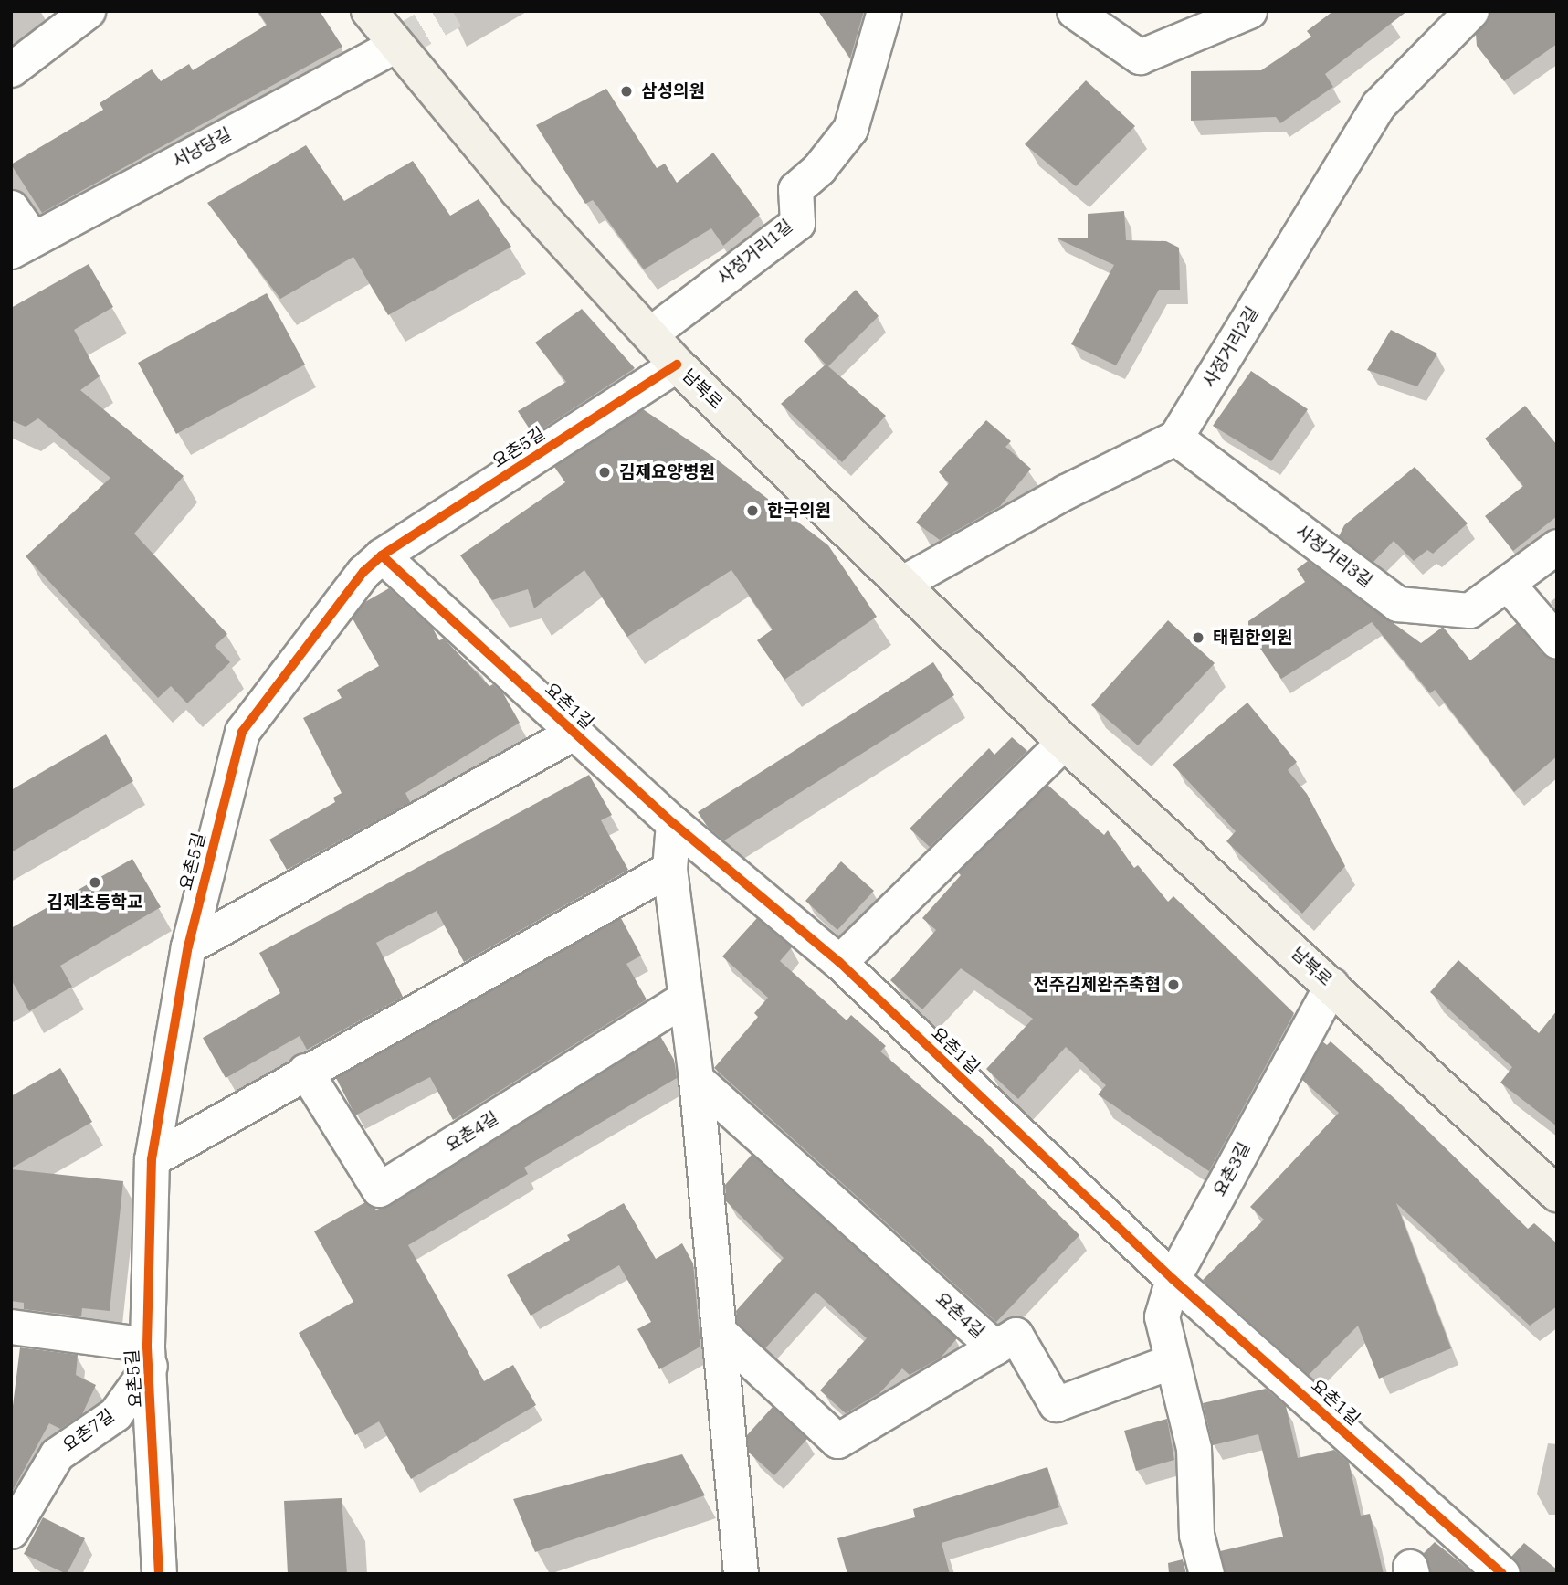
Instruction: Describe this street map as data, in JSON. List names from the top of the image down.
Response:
{
  "streets": {
    "main road": ["남북로"],
    "street": [
      "서낭당길",
      "사정거리1길",
      "사정거리2길",
      "요촌5길",
      "사정거리3길",
      "요촌1길",
      "요촌4길",
      "요촌3길",
      "요촌7길"
    ]
  },
  "crossings": [
    ["서낭당길", "남북로"],
    ["사정거리1길", "남북로"],
    ["사정거리2길", "사정거리3길"],
    ["남북로", "요촌5길"],
    ["남북로", "요촌3길"],
    ["요촌5길", "요촌1길"],
    ["요촌5길", "요촌7길"],
    ["요촌1길", "요촌3길"]
  ],
  "places": [
    "삼성의원",
    "김제요양병원",
    "한국의원",
    "태림한의원",
    "김제초등학교",
    "전주김제완주축협"
  ]
}
